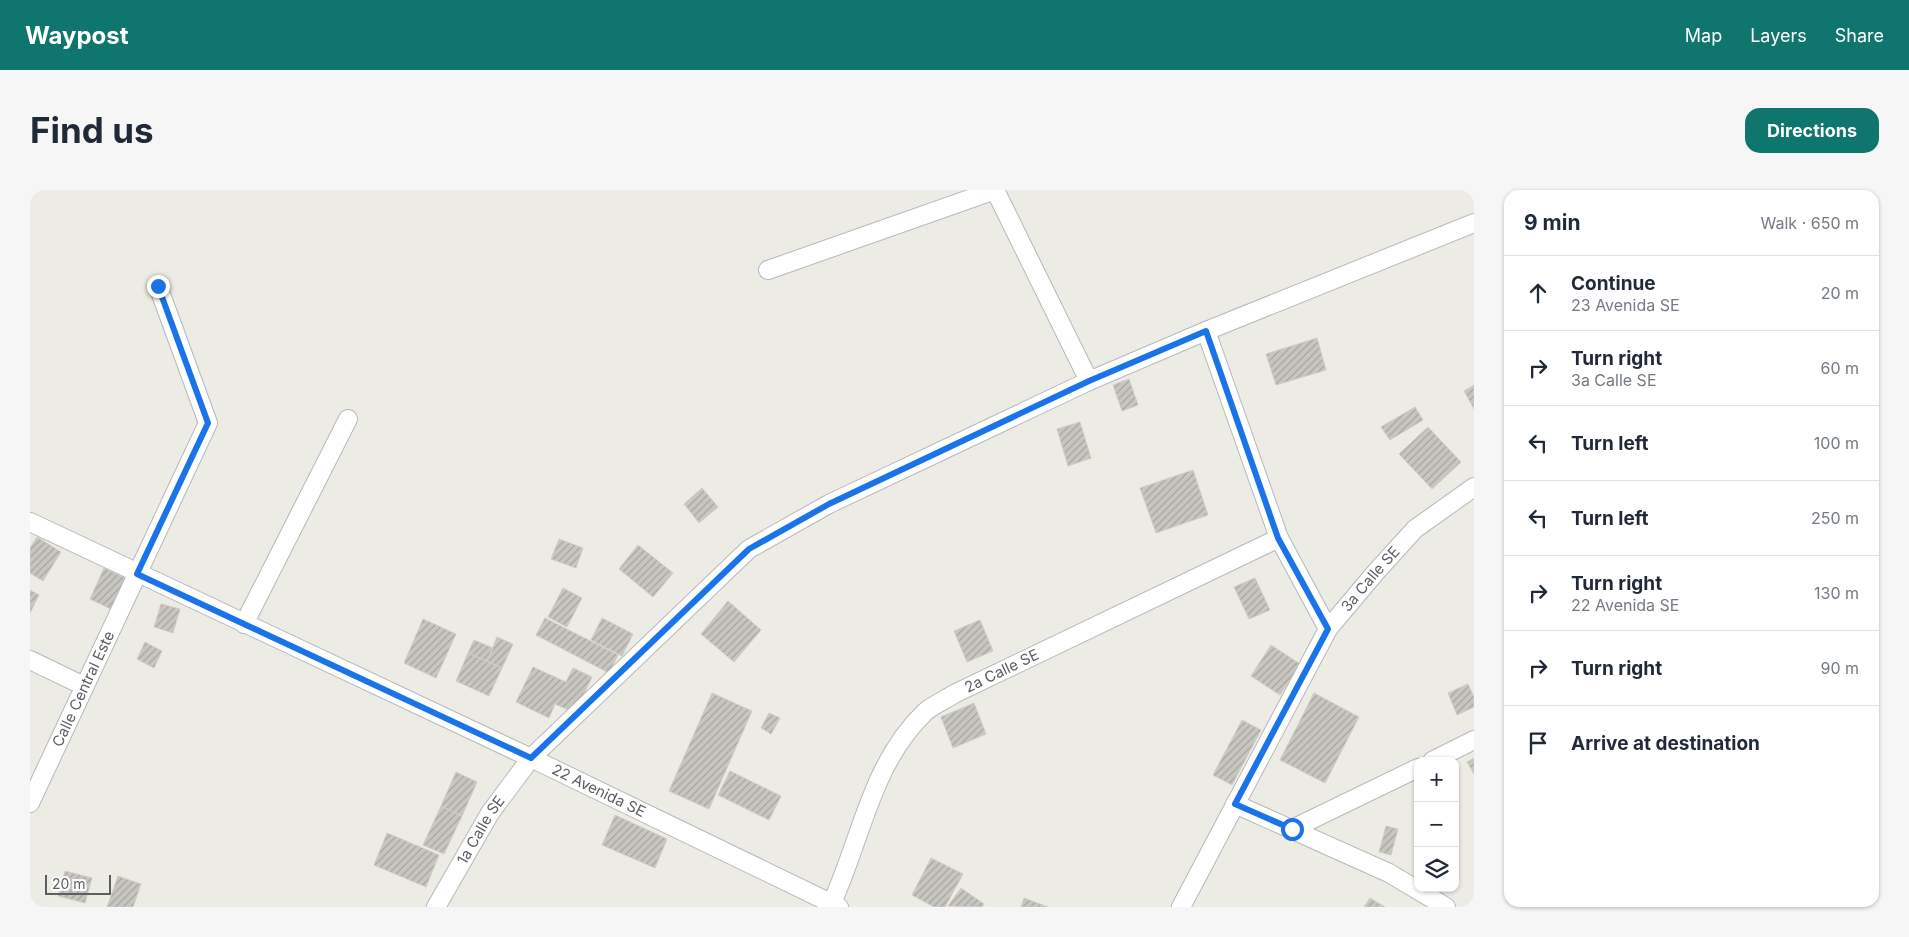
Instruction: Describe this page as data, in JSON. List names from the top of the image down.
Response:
{
  "streets": {
    "street": [
      "3a Calle SE",
      "2a Calle SE",
      "Calle Central Este",
      "22 Avenida SE",
      "1a Calle SE"
    ]
  },
  "crossings": [
    ["2a Calle SE", "22 Avenida SE"],
    ["Calle Central Este", "22 Avenida SE"],
    ["22 Avenida SE", "1a Calle SE"]
  ],
  "scale_bar": "20 m",
  "page": {
    "header": "Waypost",
    "nav": ["Map", "Layers", "Share"],
    "buttons": "Directions",
    "title": "Find us",
    "heading": ["9 min", "Walk · 650 m"],
    "list": [
      ["Continue", "23 Avenida SE", "20 m"],
      ["Turn right", "3a Calle SE", "60 m"],
      ["Turn left", "100 m"],
      ["Turn left", "250 m"],
      ["Turn right", "22 Avenida SE", "130 m"],
      ["Turn right", "90 m"],
      "Arrive at destination"
    ],
    "map_buttons": ["+", "−"],
    "scale": "20 m"
  }
}
